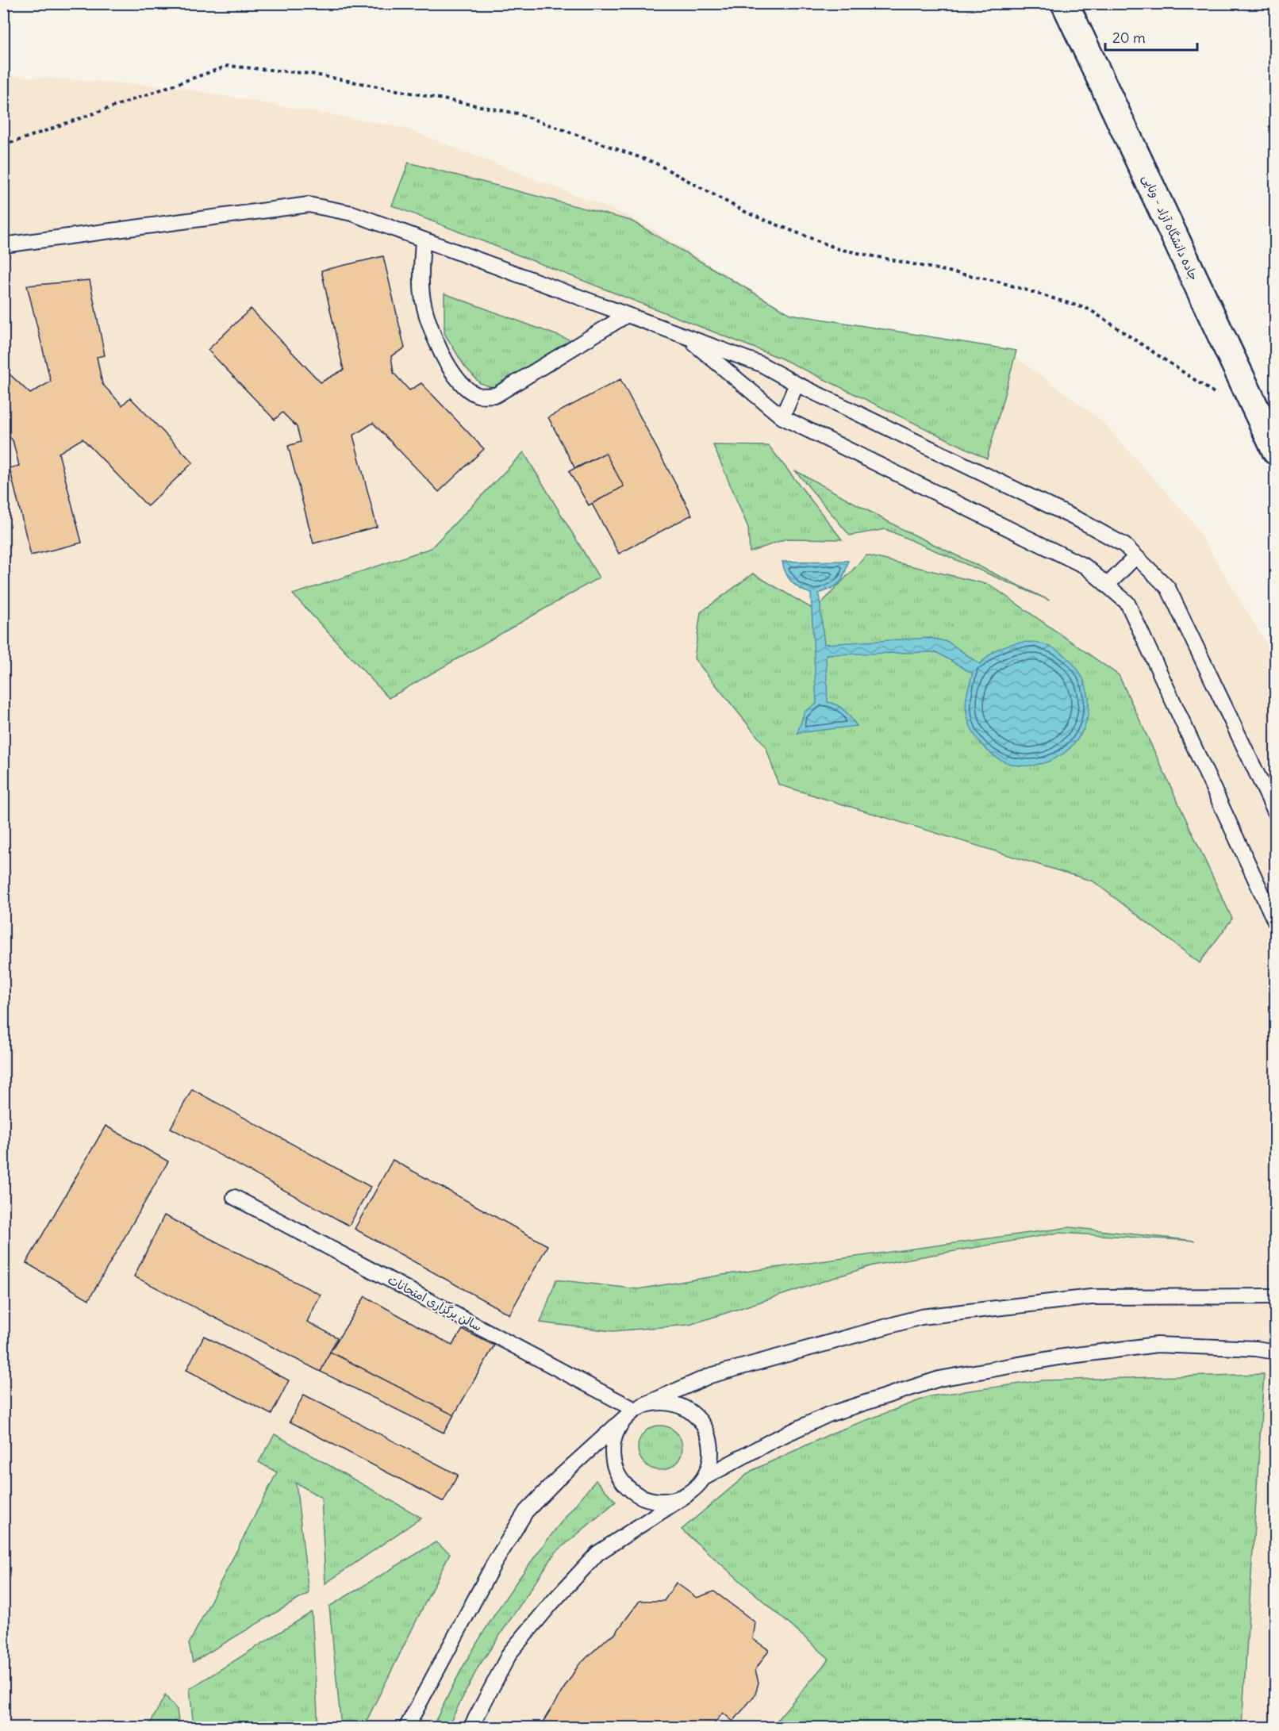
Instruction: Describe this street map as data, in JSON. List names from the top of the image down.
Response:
{
  "streets": {
    "main road": ["جاده دانشگاه آزاد - ونایی"],
    "lane": ["سالن برگزاری امتحانات"]
  },
  "scale_bar": "20 m"
}
